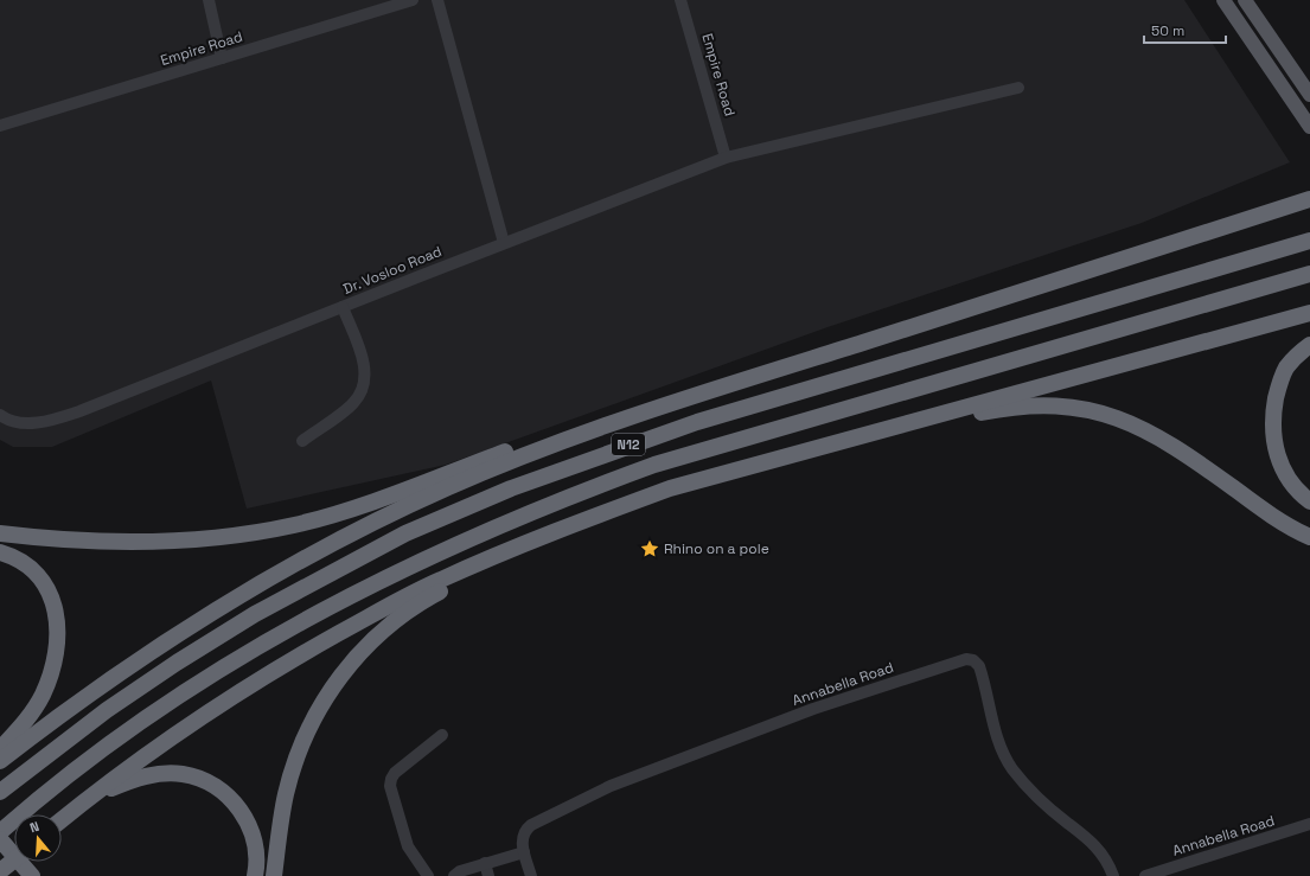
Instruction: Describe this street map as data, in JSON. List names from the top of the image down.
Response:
{
  "streets": {
    "highway": ["N12"],
    "street": ["Empire Road", "Dr. Vosloo Road", "Annabella Road"]
  },
  "crossings": [
    ["Empire Road", "Dr. Vosloo Road"]
  ],
  "places": {
    "place": ["Rhino on a pole"]
  },
  "scale_bar": "50 m",
  "north": "top"
}
